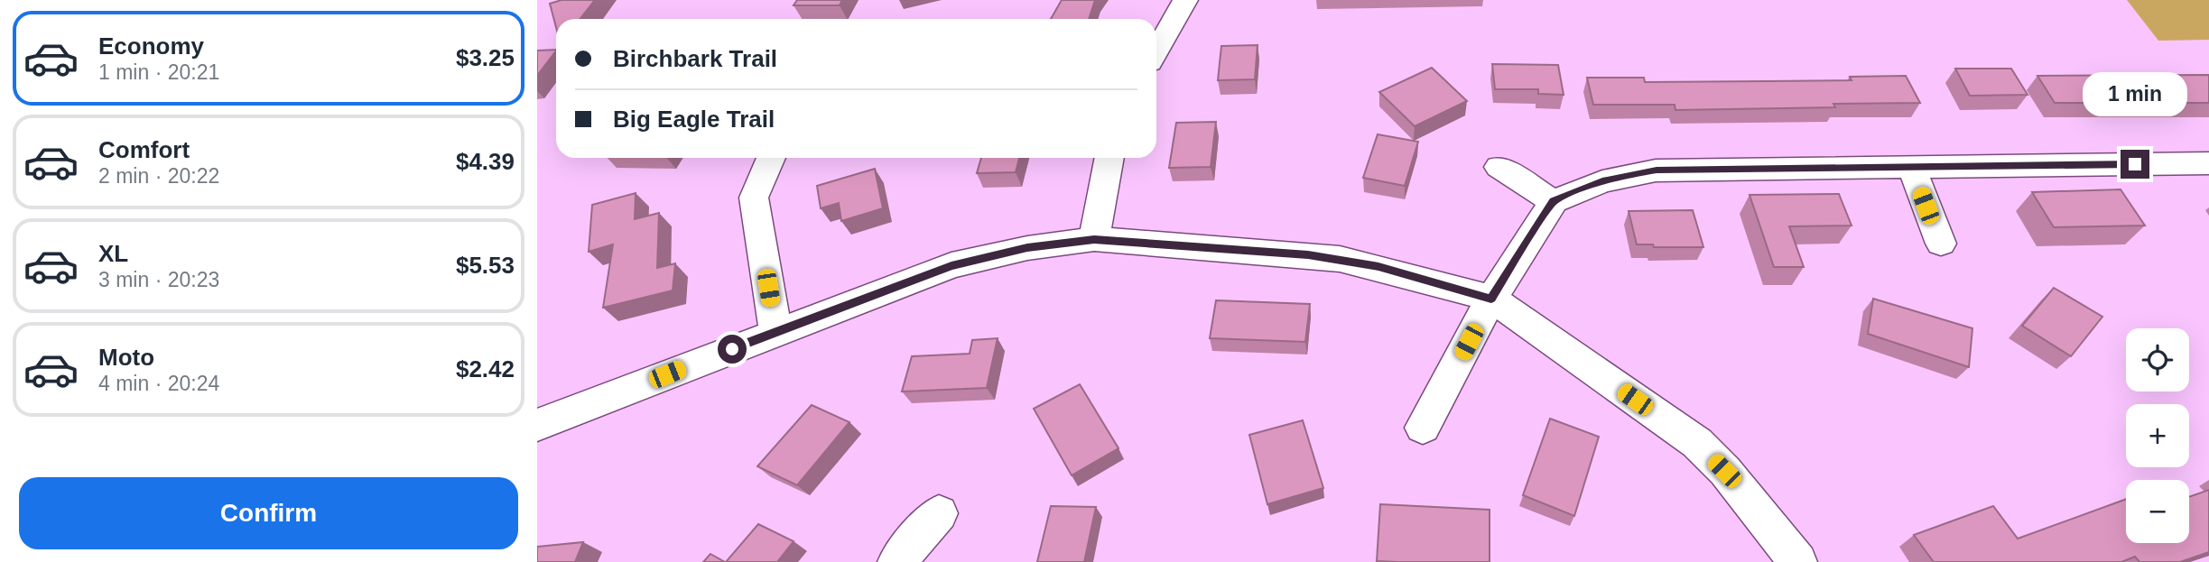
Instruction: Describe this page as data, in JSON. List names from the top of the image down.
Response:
{
  "page": {
    "list": [
      {
        "name": "Economy",
        "note": "1 min · 20:21",
        "value": "$3.25"
      },
      {
        "name": "Comfort",
        "note": "2 min · 20:22",
        "value": "$4.39"
      },
      {
        "name": "XL",
        "note": "3 min · 20:23",
        "value": "$5.53"
      },
      {
        "name": "Moto",
        "note": "4 min · 20:24",
        "value": "$2.42"
      }
    ],
    "banner": ["Birchbark Trail", "Big Eagle Trail"],
    "bubble": "1 min",
    "map_buttons": ["+", "−"],
    "buttons": "Confirm"
  }
}
